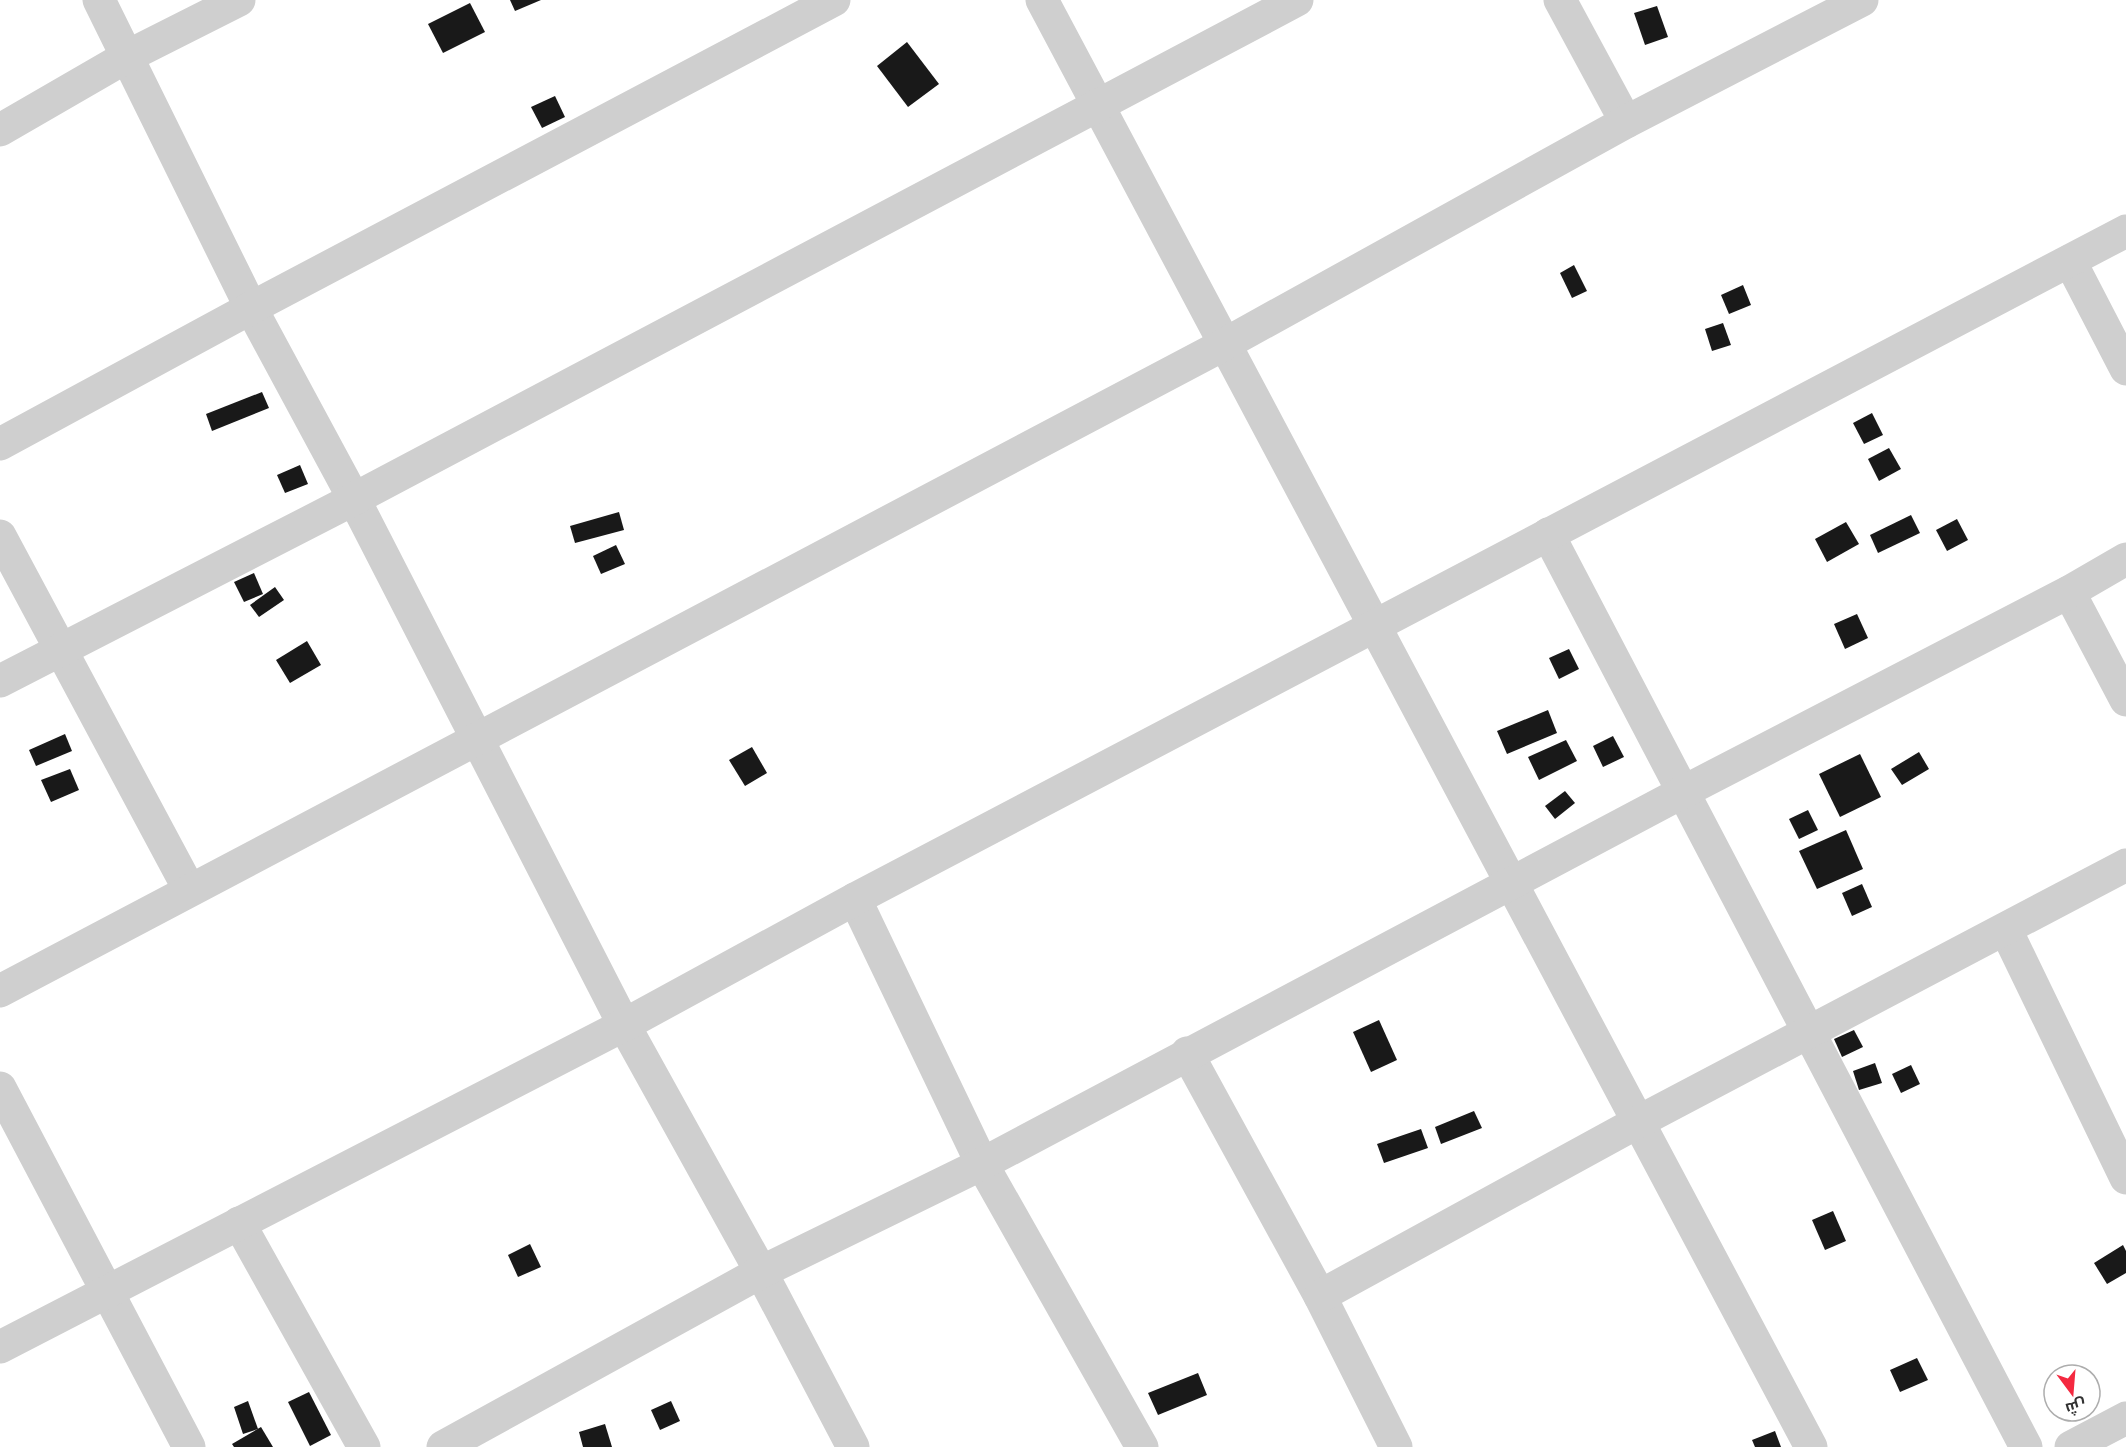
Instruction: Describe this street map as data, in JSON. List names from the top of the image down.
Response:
{
  "north": "bottom"
}
